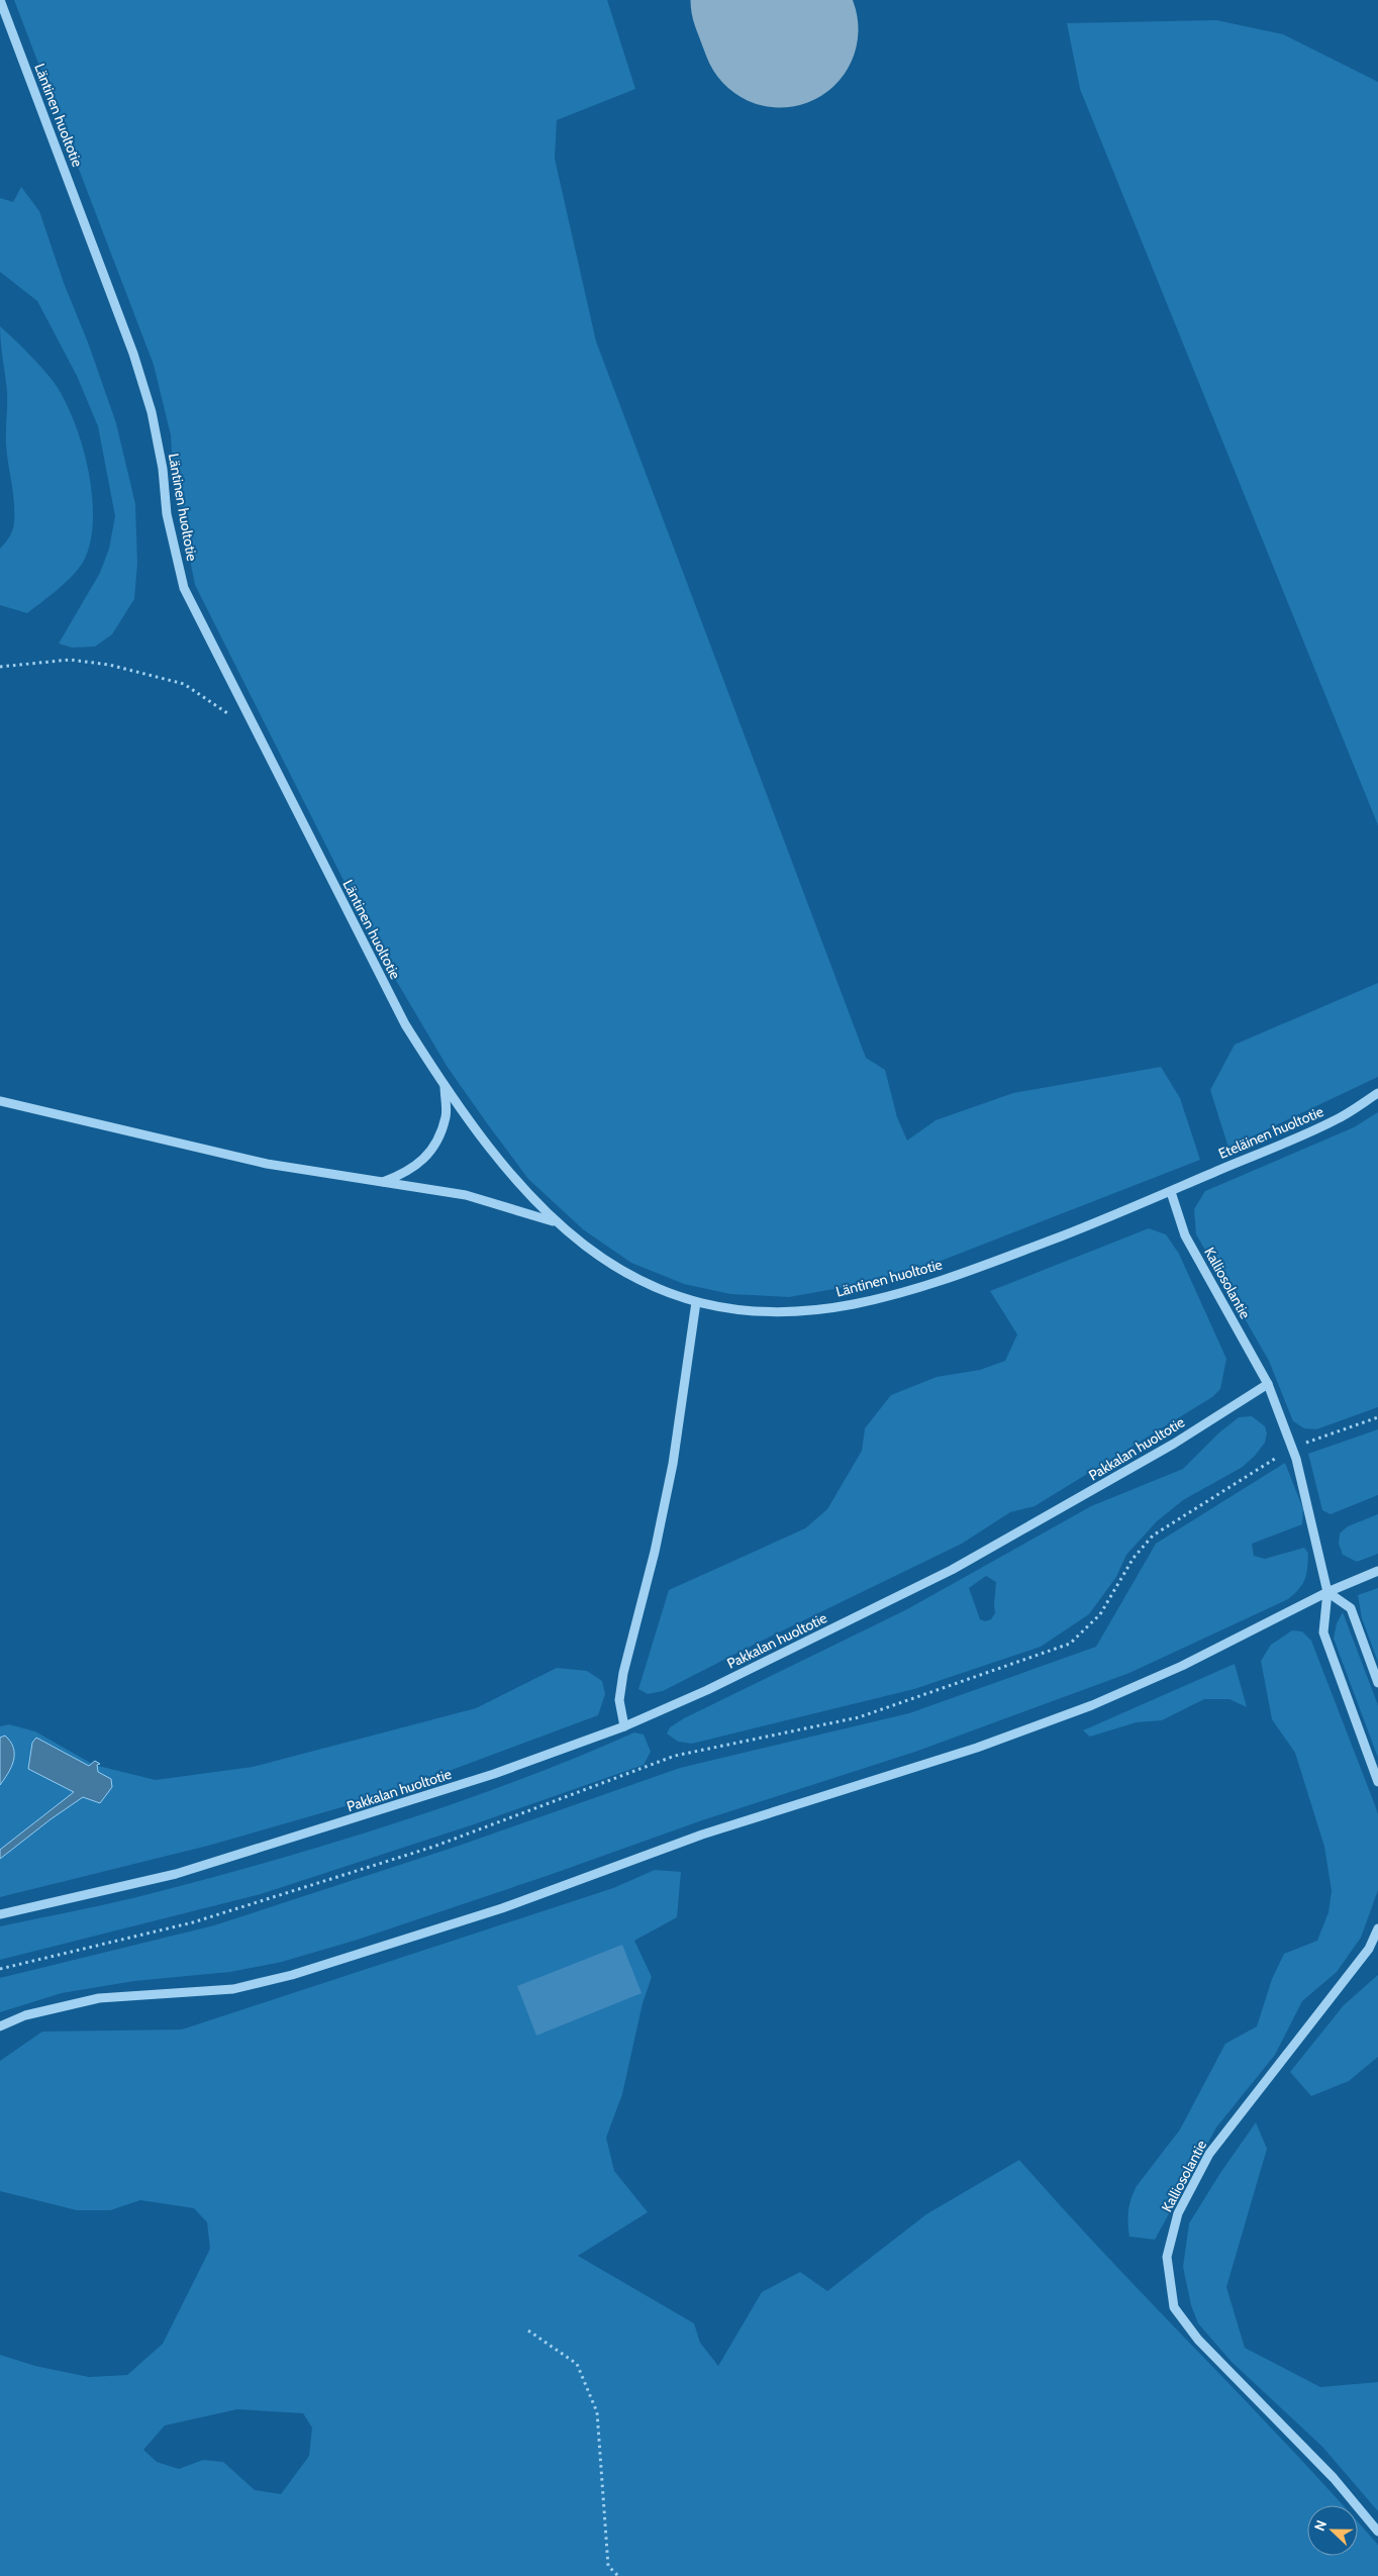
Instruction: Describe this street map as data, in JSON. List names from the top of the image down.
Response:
{
  "streets": {
    "lane": [
      "Läntinen huoltotie",
      "Eteläinen huoltotie",
      "Kalliosolantie",
      "Pakkalan huoltotie"
    ]
  },
  "crossings": [
    ["Läntinen huoltotie", "Eteläinen huoltotie"],
    ["Läntinen huoltotie", "Kalliosolantie"],
    ["Eteläinen huoltotie", "Kalliosolantie"],
    ["Kalliosolantie", "Pakkalan huoltotie"]
  ],
  "north": "left"
}
